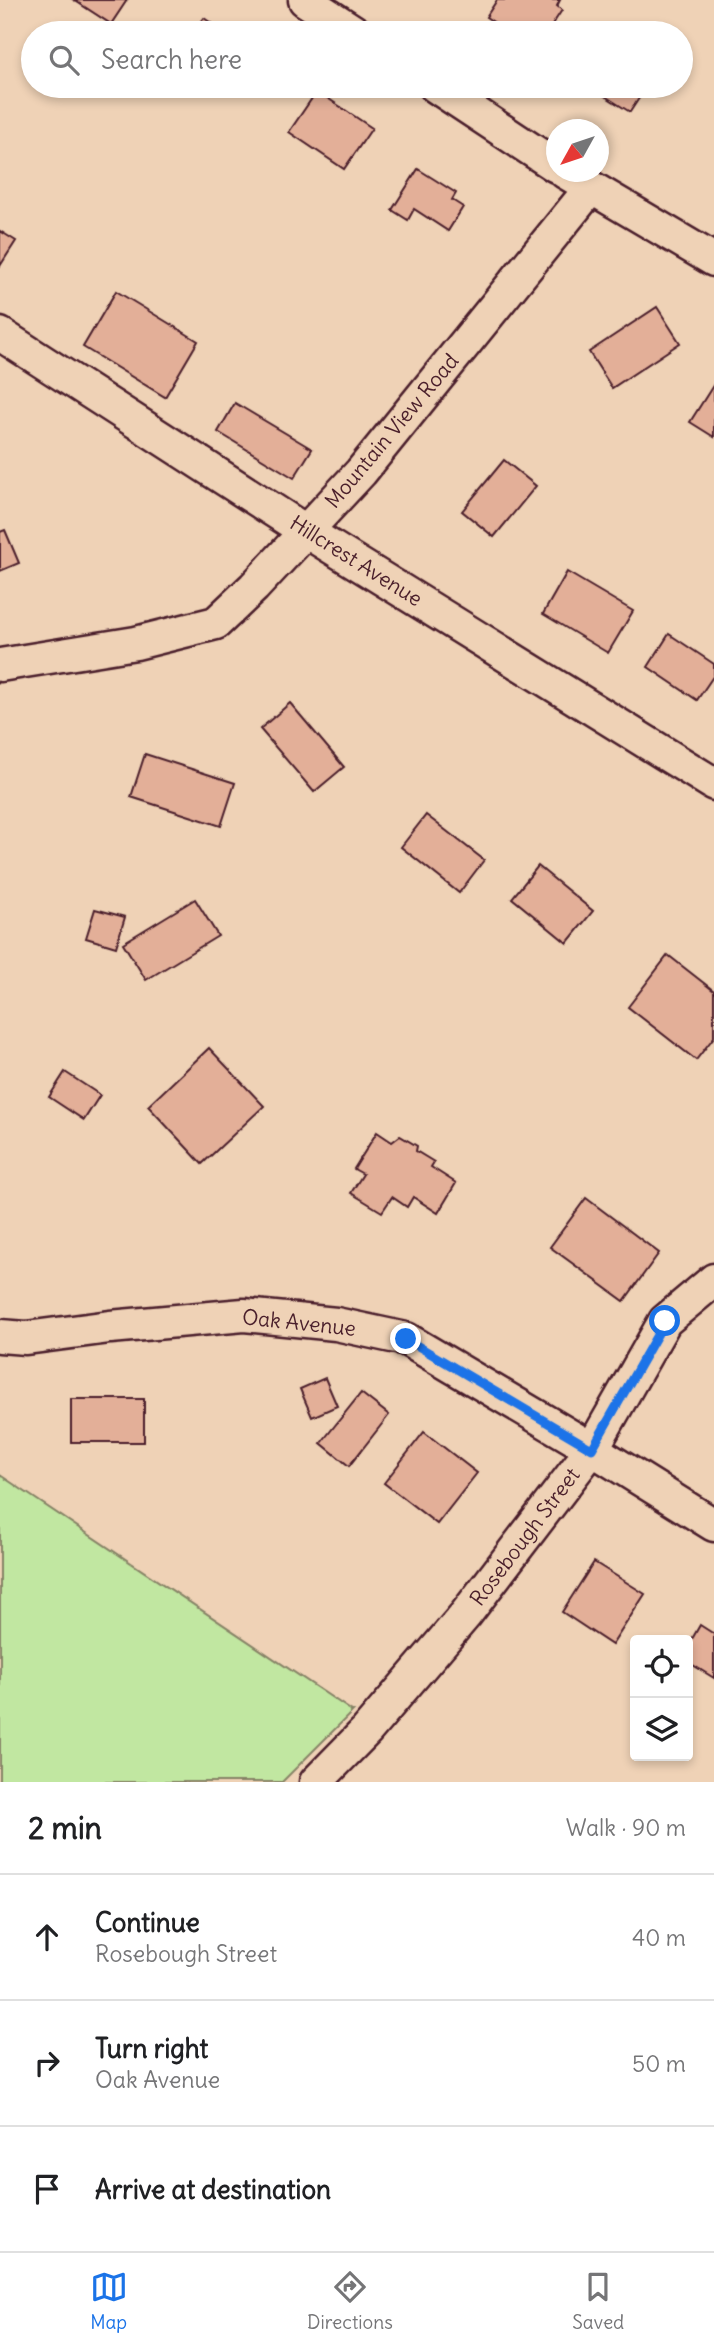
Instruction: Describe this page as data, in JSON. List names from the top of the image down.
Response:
{
  "streets": {
    "street": [
      "Mountain View Road",
      "Hillcrest Avenue",
      "Oak Avenue",
      "Rosebough Street"
    ]
  },
  "crossings": [
    ["Mountain View Road", "Hillcrest Avenue"],
    ["Oak Avenue", "Rosebough Street"]
  ],
  "north": "bottom left",
  "page": {
    "search": "Search here",
    "heading": ["2 min", "Walk · 90 m"],
    "list": [
      ["Continue", "Rosebough Street", "40 m"],
      ["Turn right", "Oak Avenue", "50 m"],
      "Arrive at destination"
    ],
    "nav": ["Map", "Directions", "Saved"]
  }
}
